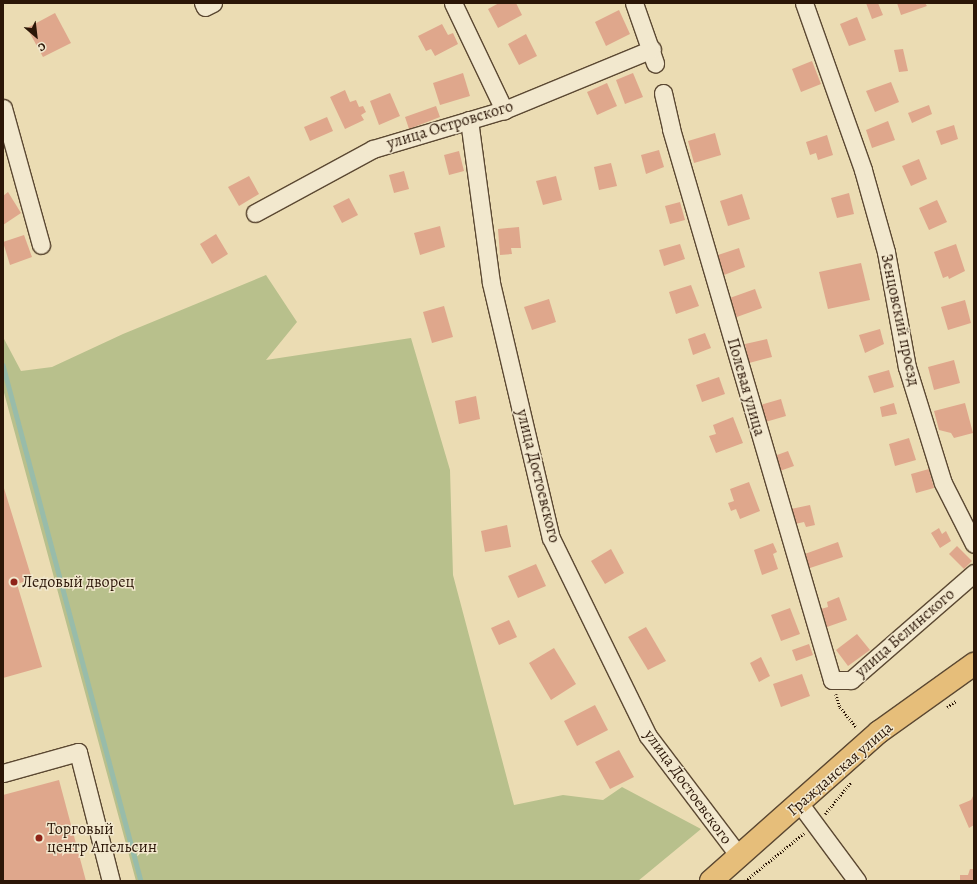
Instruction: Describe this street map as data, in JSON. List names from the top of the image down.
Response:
{
  "streets": {
    "main road": ["Гражданская улица"],
    "street": [
      "улица Островского",
      "Зенцовский проезд",
      "Полевая улица",
      "улица Достоевского",
      "улица Белинского"
    ]
  },
  "crossings": [
    ["улица Островского", "улица Достоевского"],
    ["Полевая улица", "улица Белинского"],
    ["улица Достоевского", "Гражданская улица"]
  ],
  "places": ["Ледовый дворец", "Торговый центр Апельсин"],
  "north": "bottom right"
}
